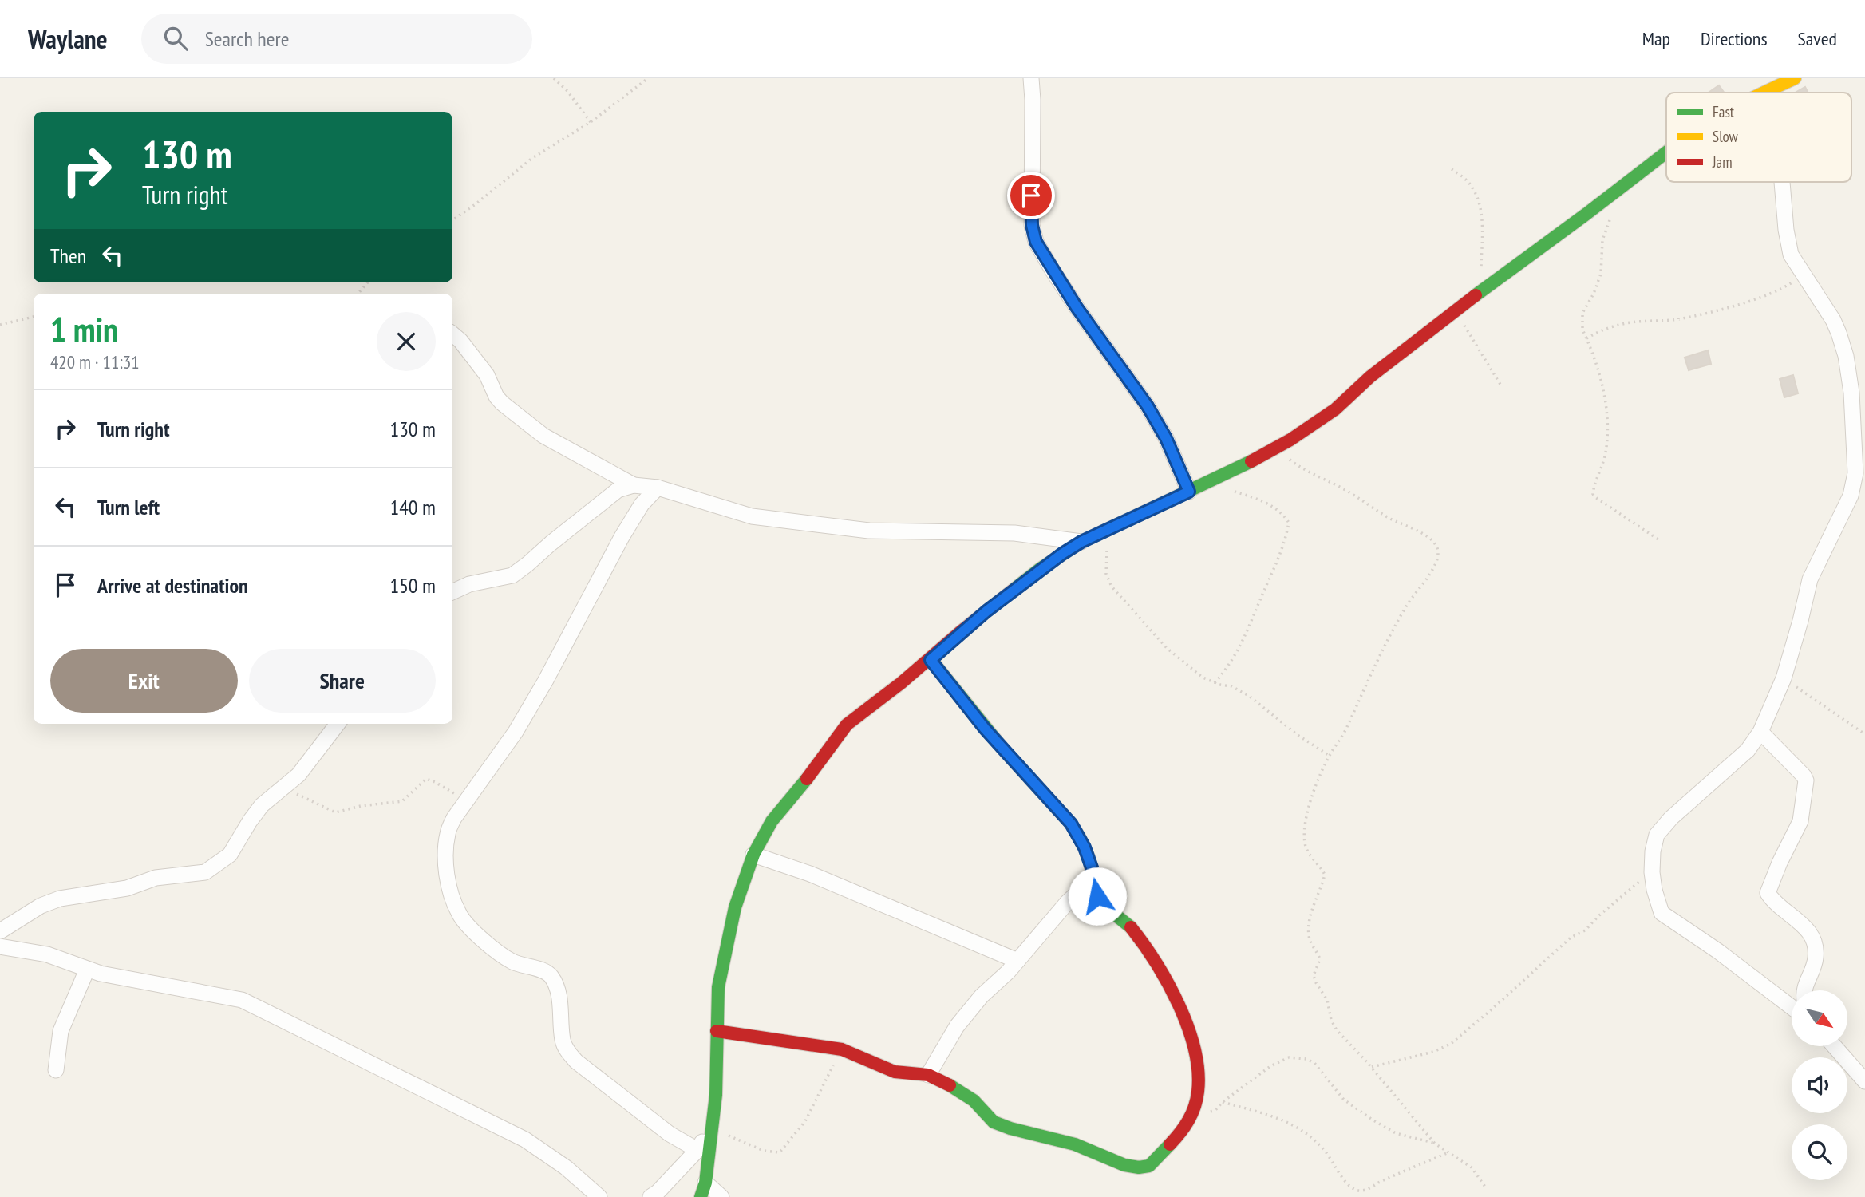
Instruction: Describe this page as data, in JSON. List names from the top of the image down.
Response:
{
  "legend": ["Fast", "Slow", "Jam"],
  "north": "bottom right",
  "page": {
    "header": "Waylane",
    "search": "Search here",
    "nav": ["Map", "Directions", "Saved"],
    "turn": ["130 m", "Turn right"],
    "then": "Then",
    "heading": ["1 min", "420 m · 11:31"],
    "list": [
      {
        "name": "Turn right",
        "value": "130 m"
      },
      {
        "name": "Turn left",
        "value": "140 m"
      },
      {
        "name": "Arrive at destination",
        "value": "150 m"
      }
    ],
    "buttons": ["Exit", "Share"]
  }
}
